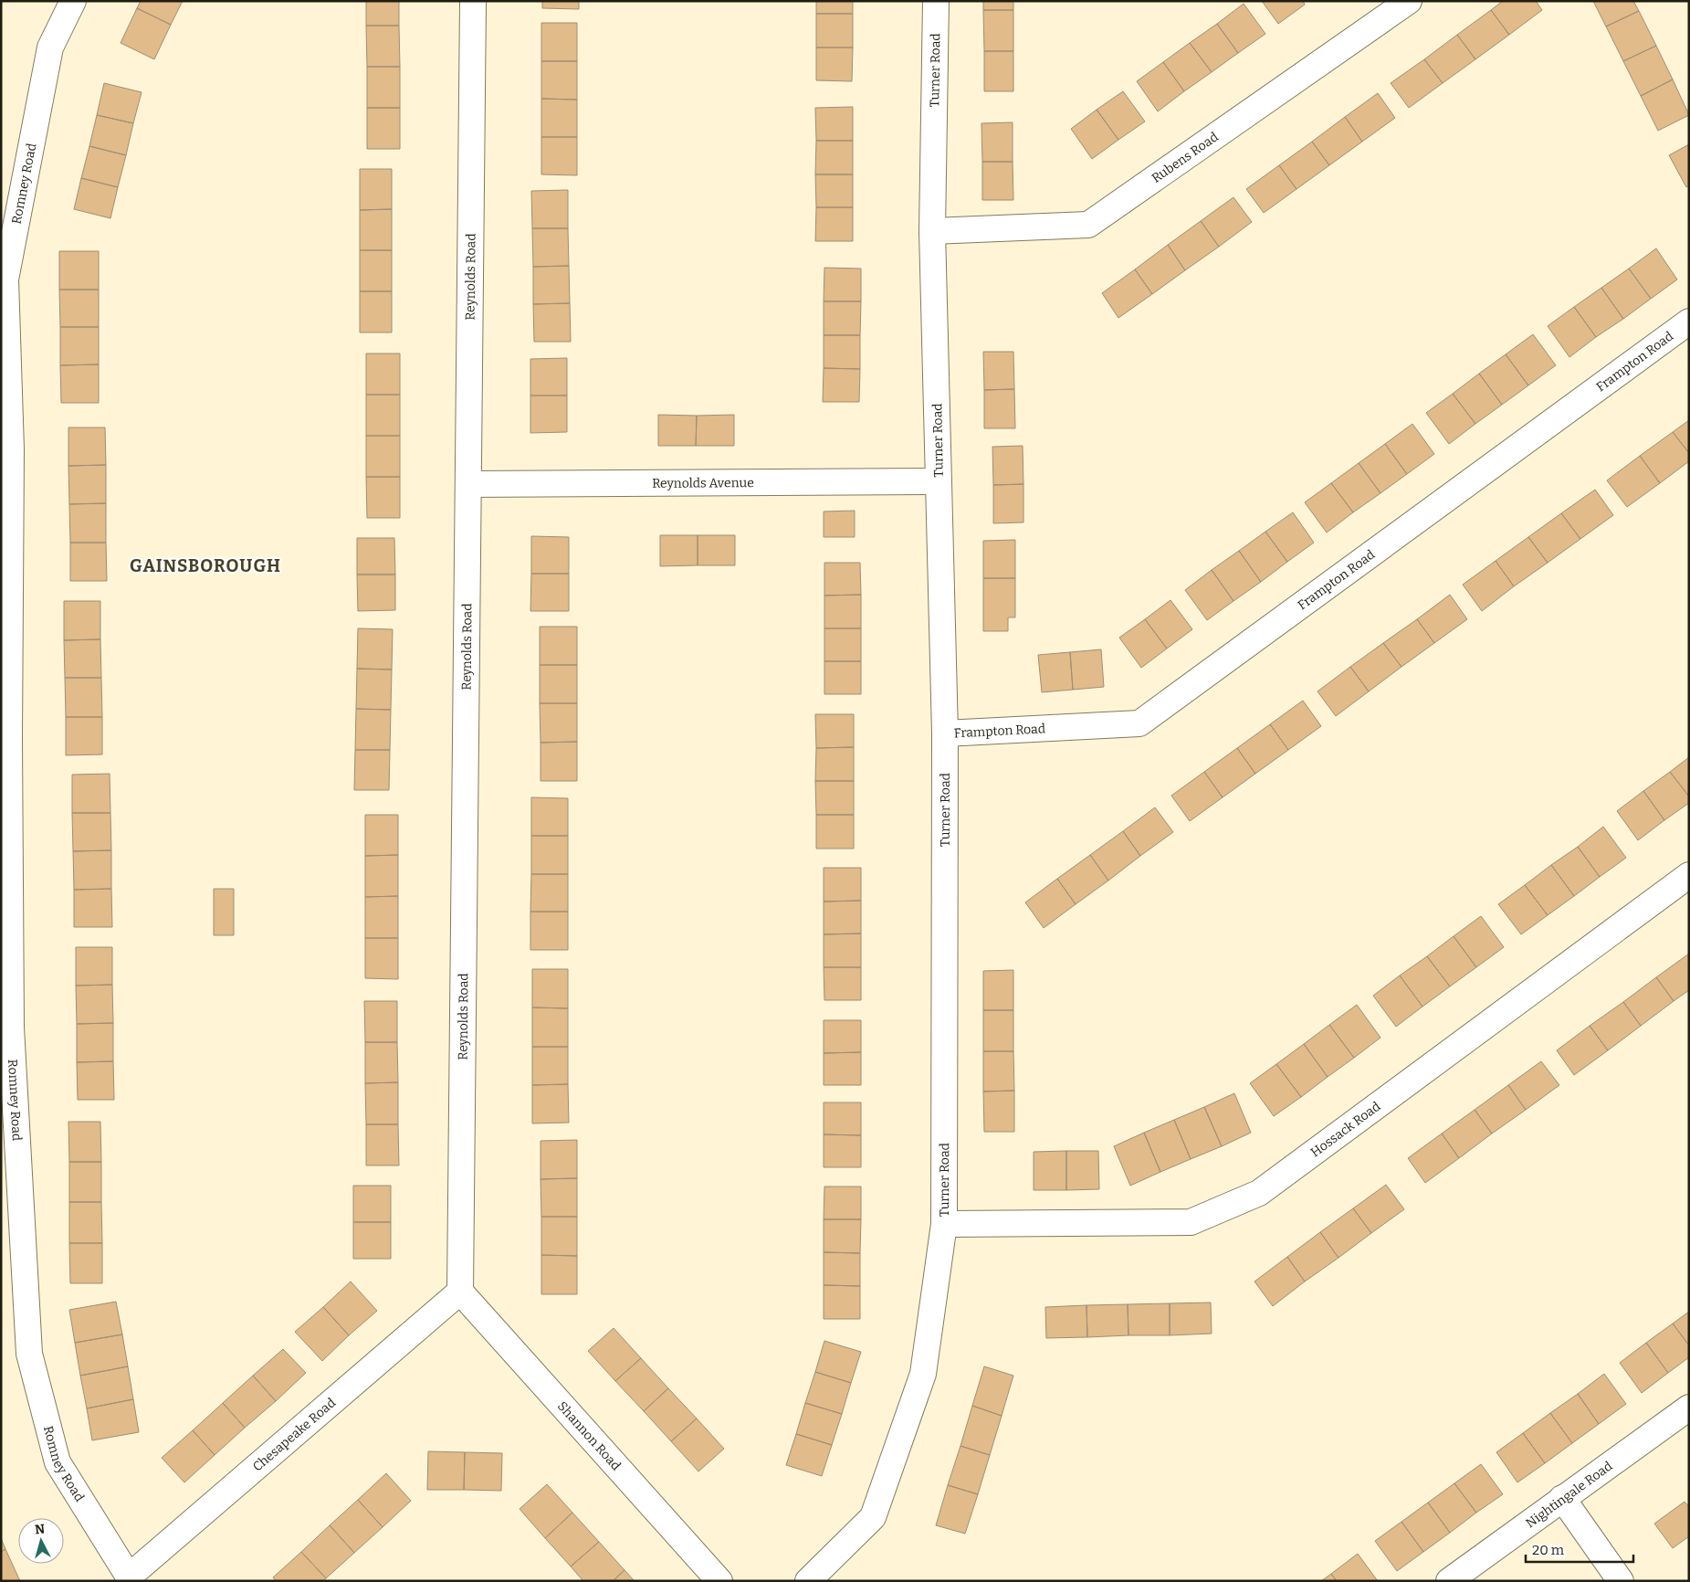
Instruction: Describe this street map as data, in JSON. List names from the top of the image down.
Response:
{
  "streets": {
    "street": [
      "Turner Road",
      "Rubens Road",
      "Romney Road",
      "Reynolds Road",
      "Frampton Road",
      "Reynolds Avenue",
      "Hossack Road",
      "Chesapeake Road",
      "Shannon Road",
      "Nightingale Road"
    ]
  },
  "crossings": [
    ["Turner Road", "Rubens Road"],
    ["Turner Road", "Frampton Road"],
    ["Turner Road", "Reynolds Avenue"],
    ["Turner Road", "Hossack Road"],
    ["Romney Road", "Chesapeake Road"],
    ["Reynolds Road", "Reynolds Avenue"],
    ["Reynolds Road", "Chesapeake Road"],
    ["Reynolds Road", "Shannon Road"],
    ["Chesapeake Road", "Shannon Road"]
  ],
  "districts": ["GAINSBOROUGH"],
  "scale_bar": "20 m",
  "north": "top"
}
